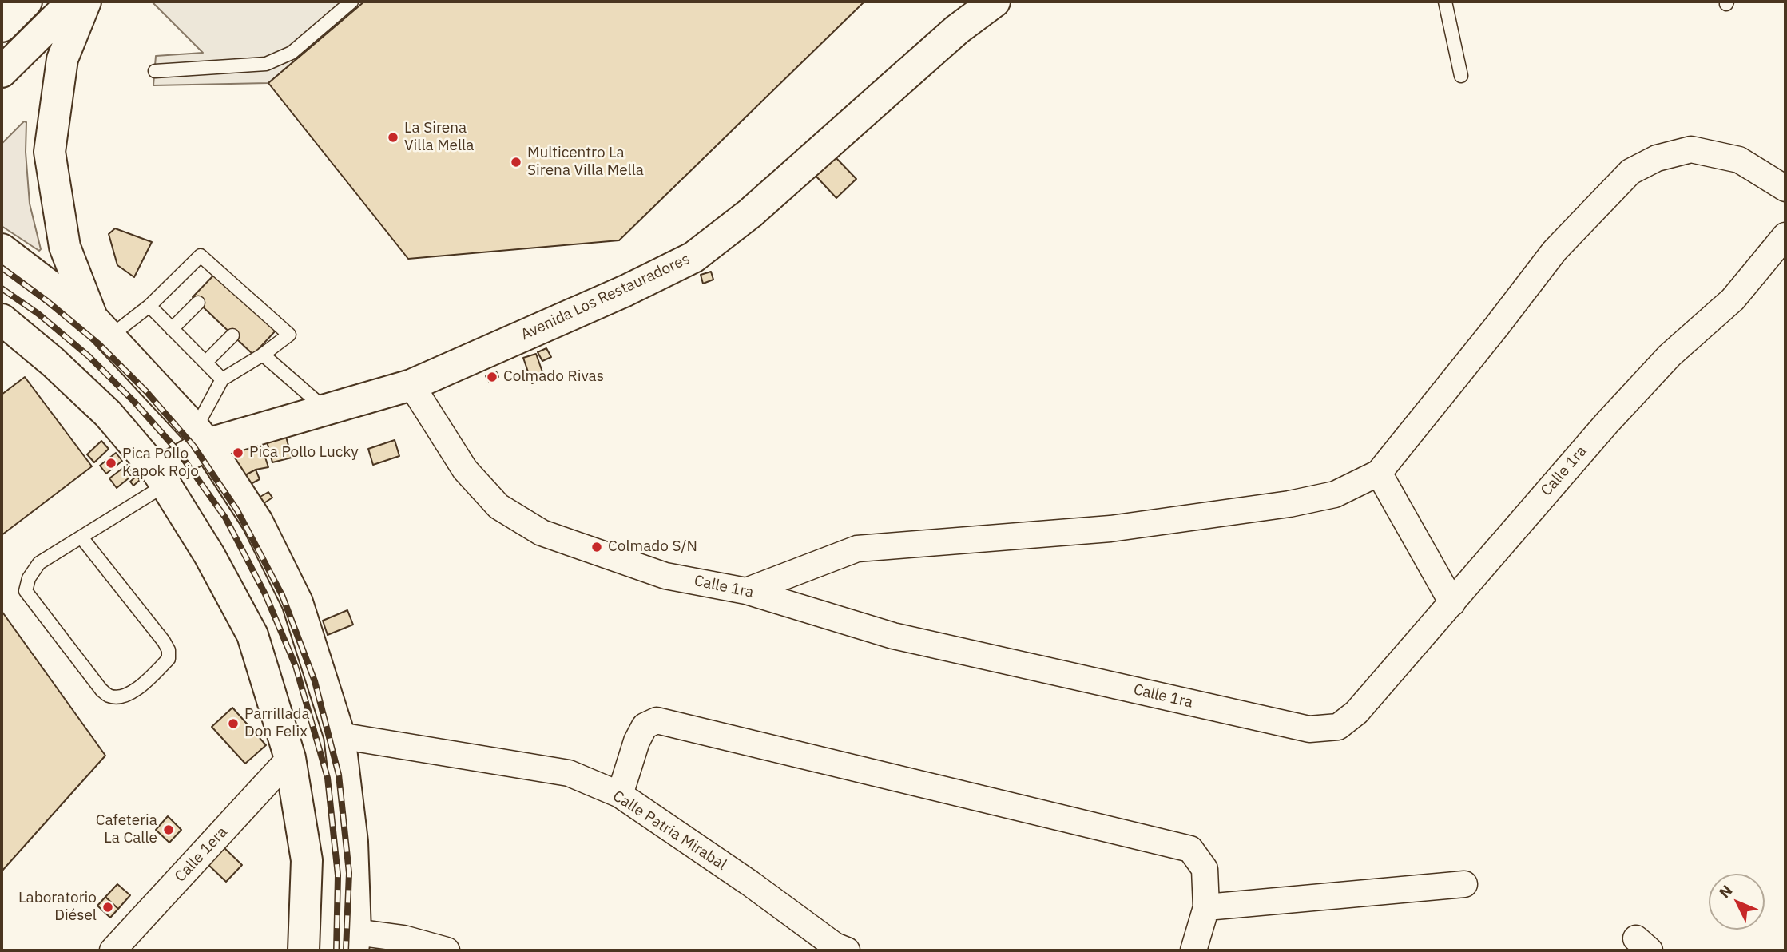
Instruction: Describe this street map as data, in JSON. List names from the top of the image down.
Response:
{
  "streets": {
    "main road": ["Avenida Los Restauradores"],
    "street": ["Calle 1ra", "Calle Patria Mirabal", "Calle 1era"]
  },
  "crossings": [
    ["Avenida Los Restauradores", "Calle 1ra"]
  ],
  "places": [
    "La Sirena Villa Mella",
    "Multicentro La Sirena Villa Mella",
    "Colmado Rivas",
    "Pica Pollo Lucky",
    "Pica Pollo Kapok Rojo",
    "Colmado S/N",
    "Parrillada Don Felix",
    "Cafeteria La Calle",
    "Laboratorio Diésel"
  ],
  "north": "top left"
}
